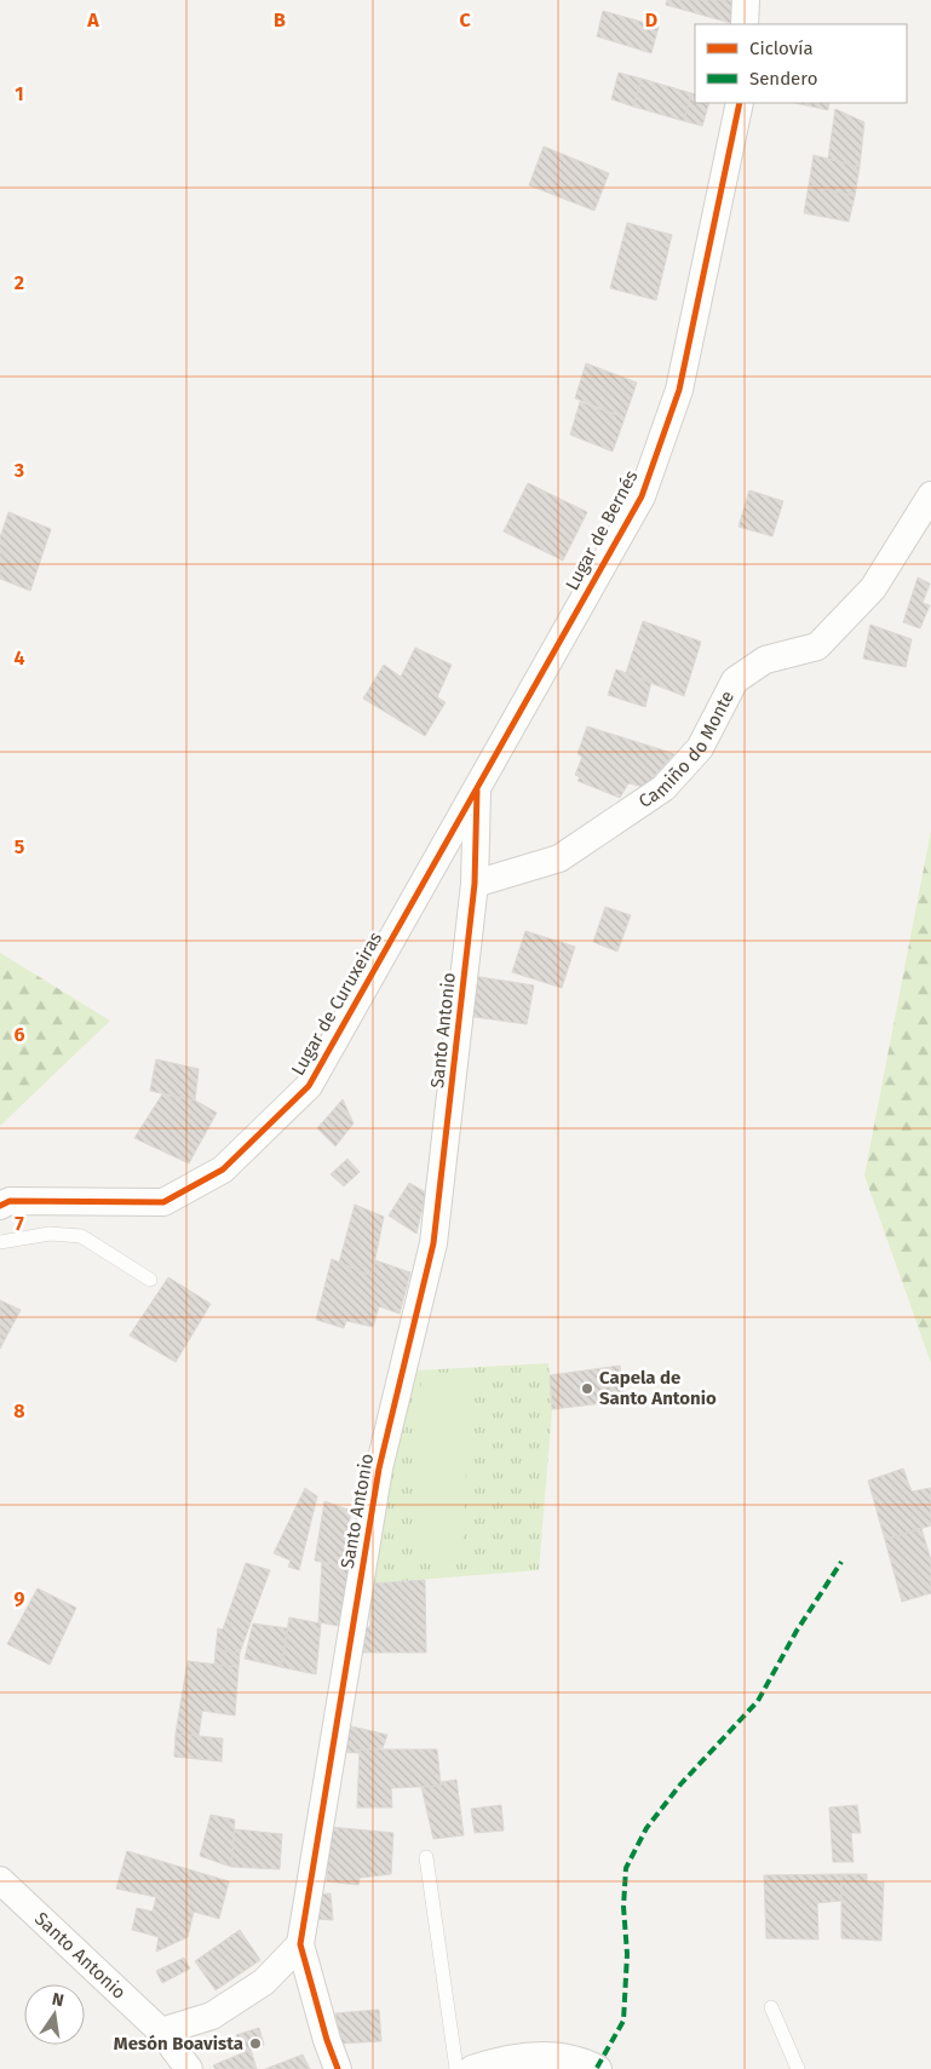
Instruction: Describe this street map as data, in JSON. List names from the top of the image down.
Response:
{
  "streets": {
    "street": [
      "Lugar de Bernés",
      "Camiño do Monte",
      "Lugar de Curuxeiras",
      "Santo Antonio"
    ]
  },
  "crossings": [
    ["Lugar de Bernés", "Camiño do Monte"],
    ["Lugar de Bernés", "Lugar de Curuxeiras"],
    ["Lugar de Bernés", "Santo Antonio"],
    ["Camiño do Monte", "Santo Antonio"]
  ],
  "places": ["Capela de Santo Antonio", "Mesón Boavista"],
  "legend": ["Ciclovía", "Sendero"],
  "north": "top",
  "grid": {
    "columns": [
      "A",
      "B",
      "C",
      "D"
    ],
    "rows": [
      "1",
      "2",
      "3",
      "4",
      "5",
      "6",
      "7",
      "8",
      "9"
    ]
  }
}
